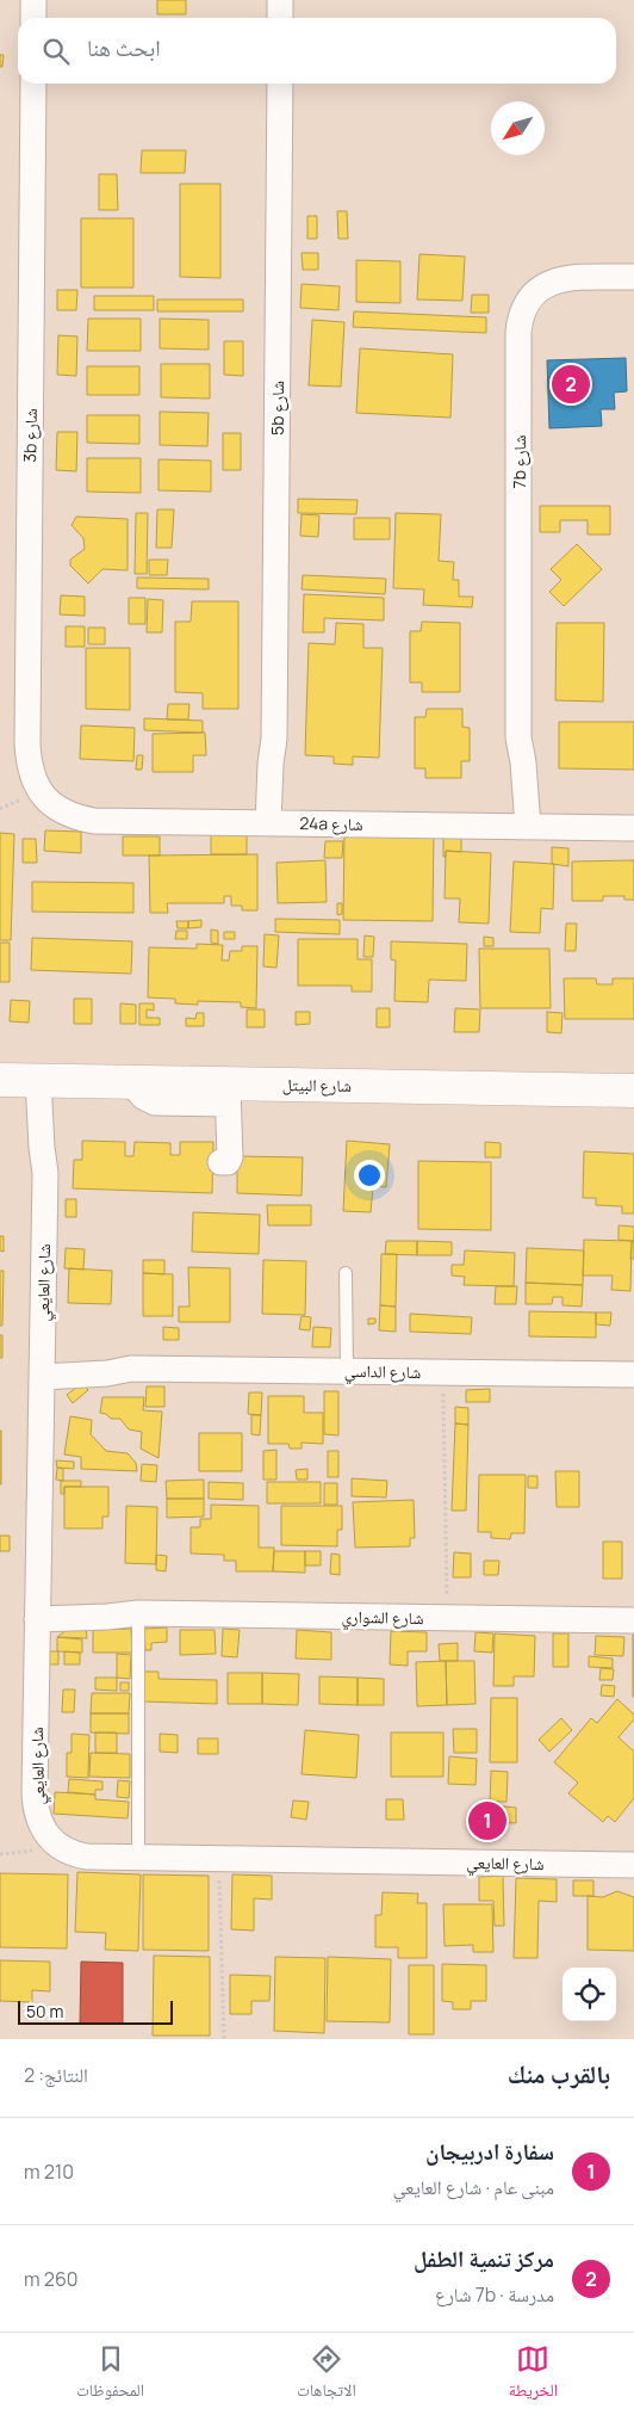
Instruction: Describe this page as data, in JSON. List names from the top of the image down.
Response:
{
  "streets": {
    "street": [
      "5b شارع",
      "3b شارع",
      "7b شارع",
      "24a شارع",
      "شارع البيتل",
      "شارع العايعي",
      "شارع الداسي",
      "شارع الشواري"
    ]
  },
  "crossings": [
    ["5b شارع", "24a شارع"],
    ["3b شارع", "24a شارع"],
    ["7b شارع", "24a شارع"],
    ["شارع البيتل", "شارع العايعي"],
    ["شارع العايعي", "شارع الداسي"],
    ["شارع العايعي", "شارع الشواري"]
  ],
  "scale_bar": "50 m",
  "north": "bottom left",
  "page": {
    "search": "ابحث هنا",
    "pins": ["2", "1"],
    "scale": "50 m",
    "heading": ["بالقرب منك", "النتائج: 2"],
    "list": [
      {
        "mark": "1",
        "name": "سفارة ادربيجان",
        "note": "مبنى عام · شارع العايعي",
        "value": "210 m"
      },
      {
        "mark": "2",
        "name": "مركز تنمية الطفل",
        "note": "مدرسة · 7b شارع",
        "value": "260 m"
      }
    ],
    "nav": ["الخريطة", "الاتجاهات", "المحفوظات"]
  }
}
